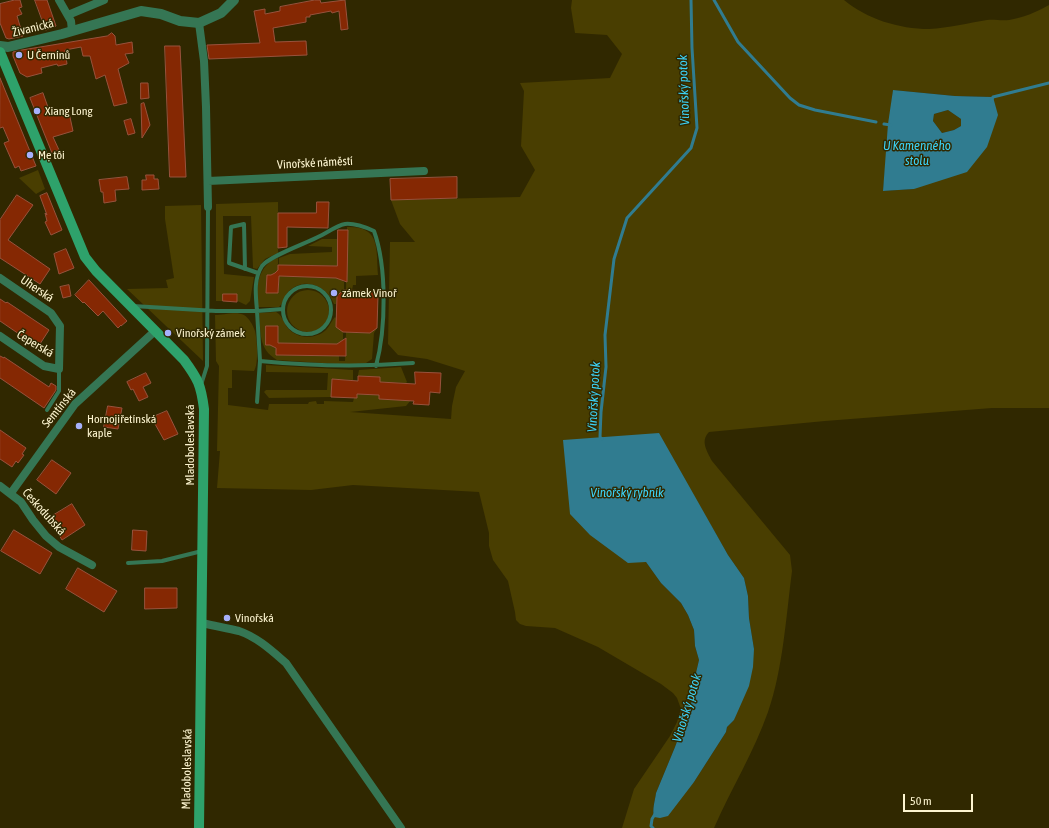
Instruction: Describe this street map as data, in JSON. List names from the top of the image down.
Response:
{
  "streets": {
    "main road": ["Mladoboleslavská"],
    "street": [
      "Živanická",
      "Vinořské náměstí",
      "Uherská",
      "Čeperská",
      "Semtínská",
      "Českodubská"
    ]
  },
  "crossings": [
    ["Uherská", "Čeperská"],
    ["Semtínská", "Mladoboleslavská"],
    ["Semtínská", "Českodubská"]
  ],
  "water": ["Vinořský potok", "U Kamenného stolu", "Vinořský rybník"],
  "places": [
    "U Černínů",
    "Xiang Long",
    "Mẹ tôi",
    "zámek Vinoř",
    "Vinořský zámek",
    "Hornojiřetínská kaple",
    "Vinořská"
  ],
  "scale_bar": "50 m"
}
